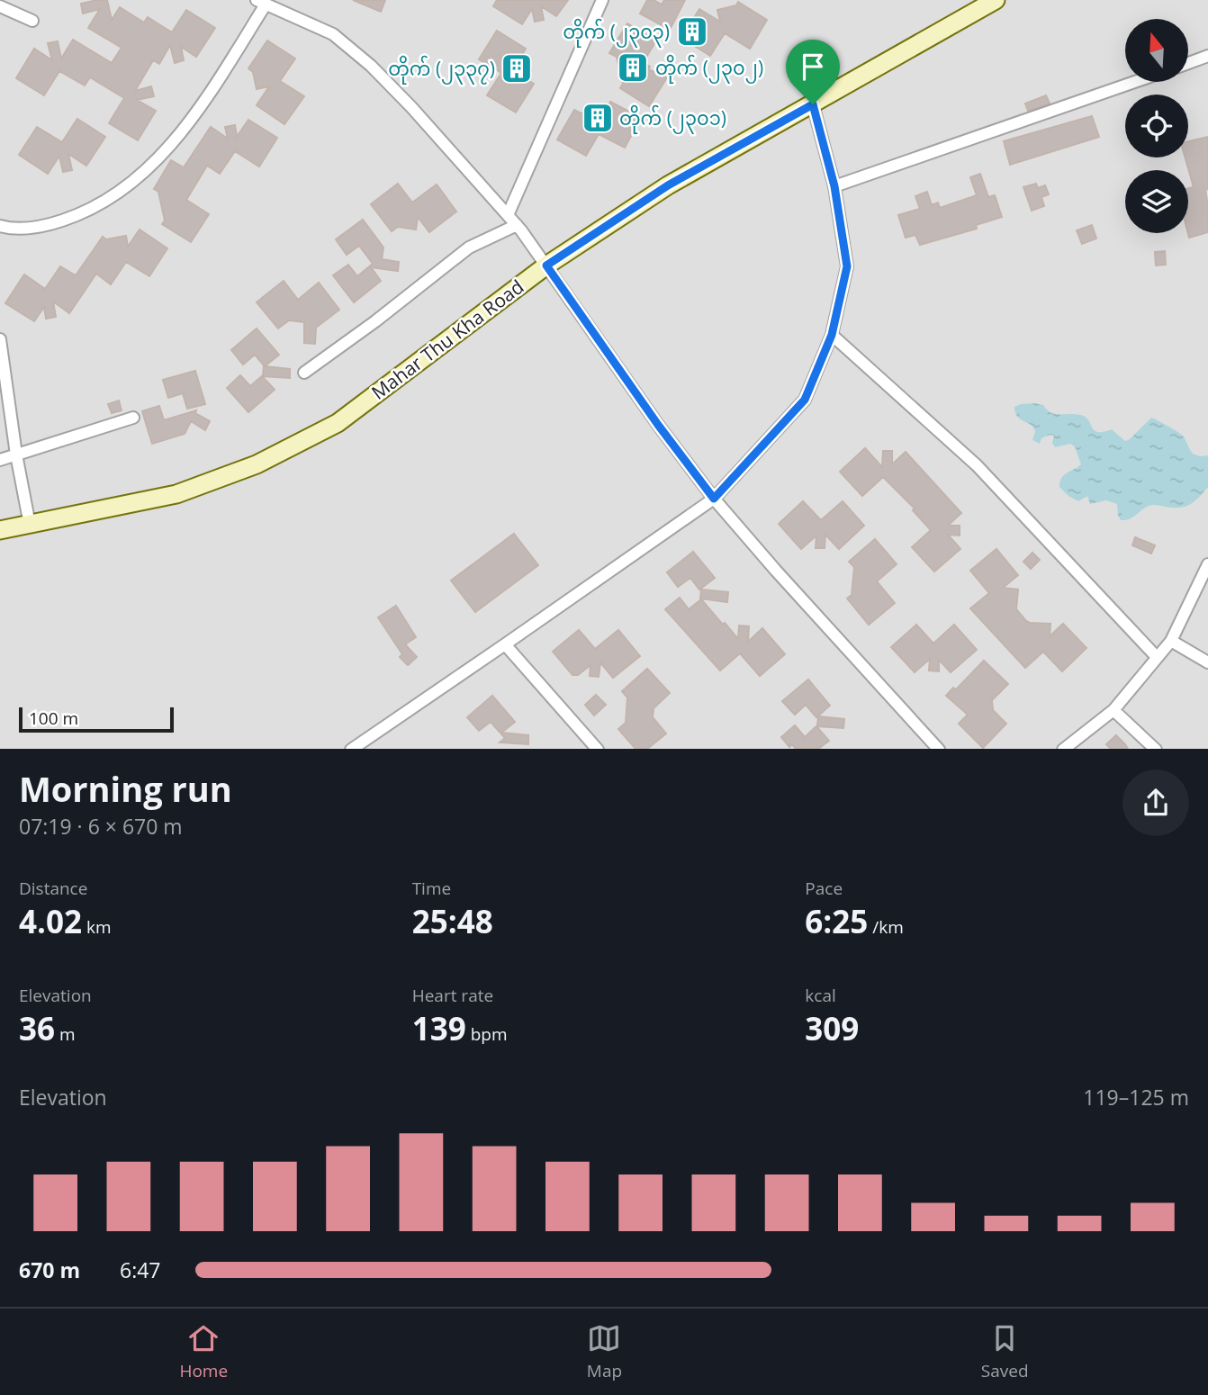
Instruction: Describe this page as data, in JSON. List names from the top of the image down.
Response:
{
  "streets": {
    "main road": ["Mahar Thu Kha Road"]
  },
  "places": {
    "building": [
      "တိုက် (၂၃၀၃)",
      "တိုက် (၂၃၀၂)",
      "တိုက် (၂၃၃၇)",
      "တိုက် (၂၃၀၁)"
    ]
  },
  "scale_bar": "100 m",
  "north": "top",
  "page": {
    "scale": "100 m",
    "heading": ["Morning run", "07:19 · 6 × 670 m"],
    "stats": [
      ["Distance", "4.02 km"],
      ["Time", "25:48"],
      ["Pace", "6:25 /km"],
      ["Elevation", "36 m"],
      ["Heart rate", "139 bpm"],
      ["kcal", "309"]
    ],
    "chart": ["Elevation", "119–125 m"],
    "list": [
      {
        "name": "670 m",
        "note": "6:47"
      }
    ],
    "tabs": ["Home", "Map", "Saved"]
  }
}
